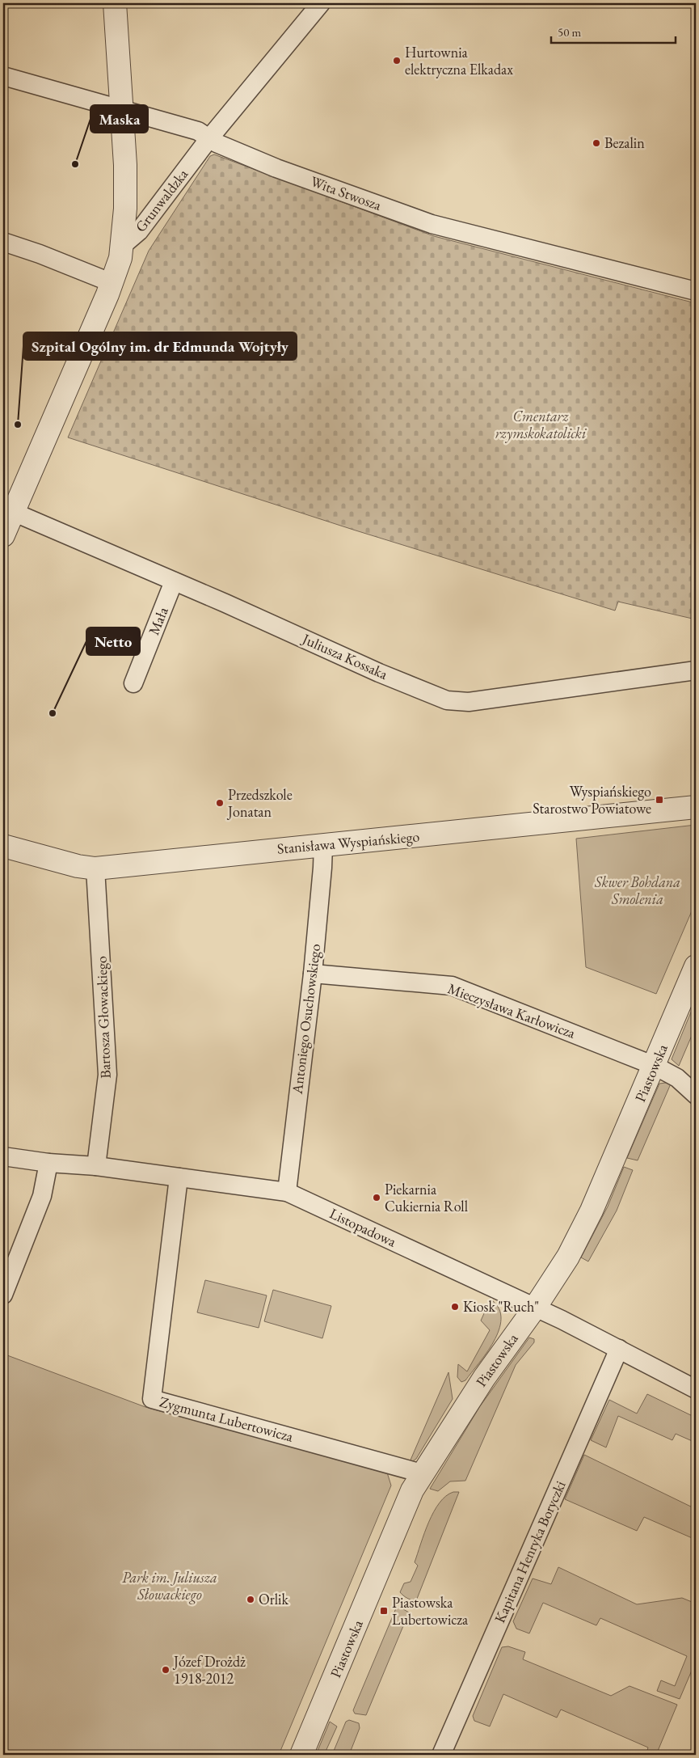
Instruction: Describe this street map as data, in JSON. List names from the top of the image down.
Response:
{
  "streets": {
    "street": [
      "Wita Stwosza",
      "Grunwaldzka",
      "Mała",
      "Juliusza Kossaka",
      "Stanisława Wyspiańskiego",
      "Mieczysława Karłowicza",
      "Bartosza Głowackiego",
      "Antoniego Osuchowskiego",
      "Piastowska",
      "Listopadowa",
      "Zygmunta Lubertowicza",
      "Kapitana Henryka Boryczki"
    ]
  },
  "crossings": [
    ["Wita Stwosza", "Grunwaldzka"],
    ["Mała", "Juliusza Kossaka"],
    ["Stanisława Wyspiańskiego", "Bartosza Głowackiego"],
    ["Stanisława Wyspiańskiego", "Antoniego Osuchowskiego"],
    ["Mieczysława Karłowicza", "Antoniego Osuchowskiego"],
    ["Mieczysława Karłowicza", "Piastowska"],
    ["Bartosza Głowackiego", "Listopadowa"],
    ["Antoniego Osuchowskiego", "Listopadowa"],
    ["Piastowska", "Listopadowa"],
    ["Piastowska", "Zygmunta Lubertowicza"],
    ["Listopadowa", "Zygmunta Lubertowicza"],
    ["Listopadowa", "Kapitana Henryka Boryczki"]
  ],
  "parks": ["Cmentarz rzymskokatolicki", "Skwer Bohdana Smolenia", "Park im. Juliusza Słowackiego"],
  "places": {
    "other": [
      "Hurtownia elektryczna Elkadax",
      "Bezalin",
      "Maska",
      "Szpital Ogólny im. dr Edmunda Wojtyły",
      "Netto",
      "Przedszkole Jonatan",
      "Piekarnia Cukiernia Roll",
      "Kiosk \"Ruch\"",
      "Orlik",
      "Józef Drożdż 1918-2012"
    ],
    "transit": ["Wyspiańskiego Starostwo Powiatowe", "Piastowska Lubertowicza"]
  },
  "scale_bar": "50 m"
}
